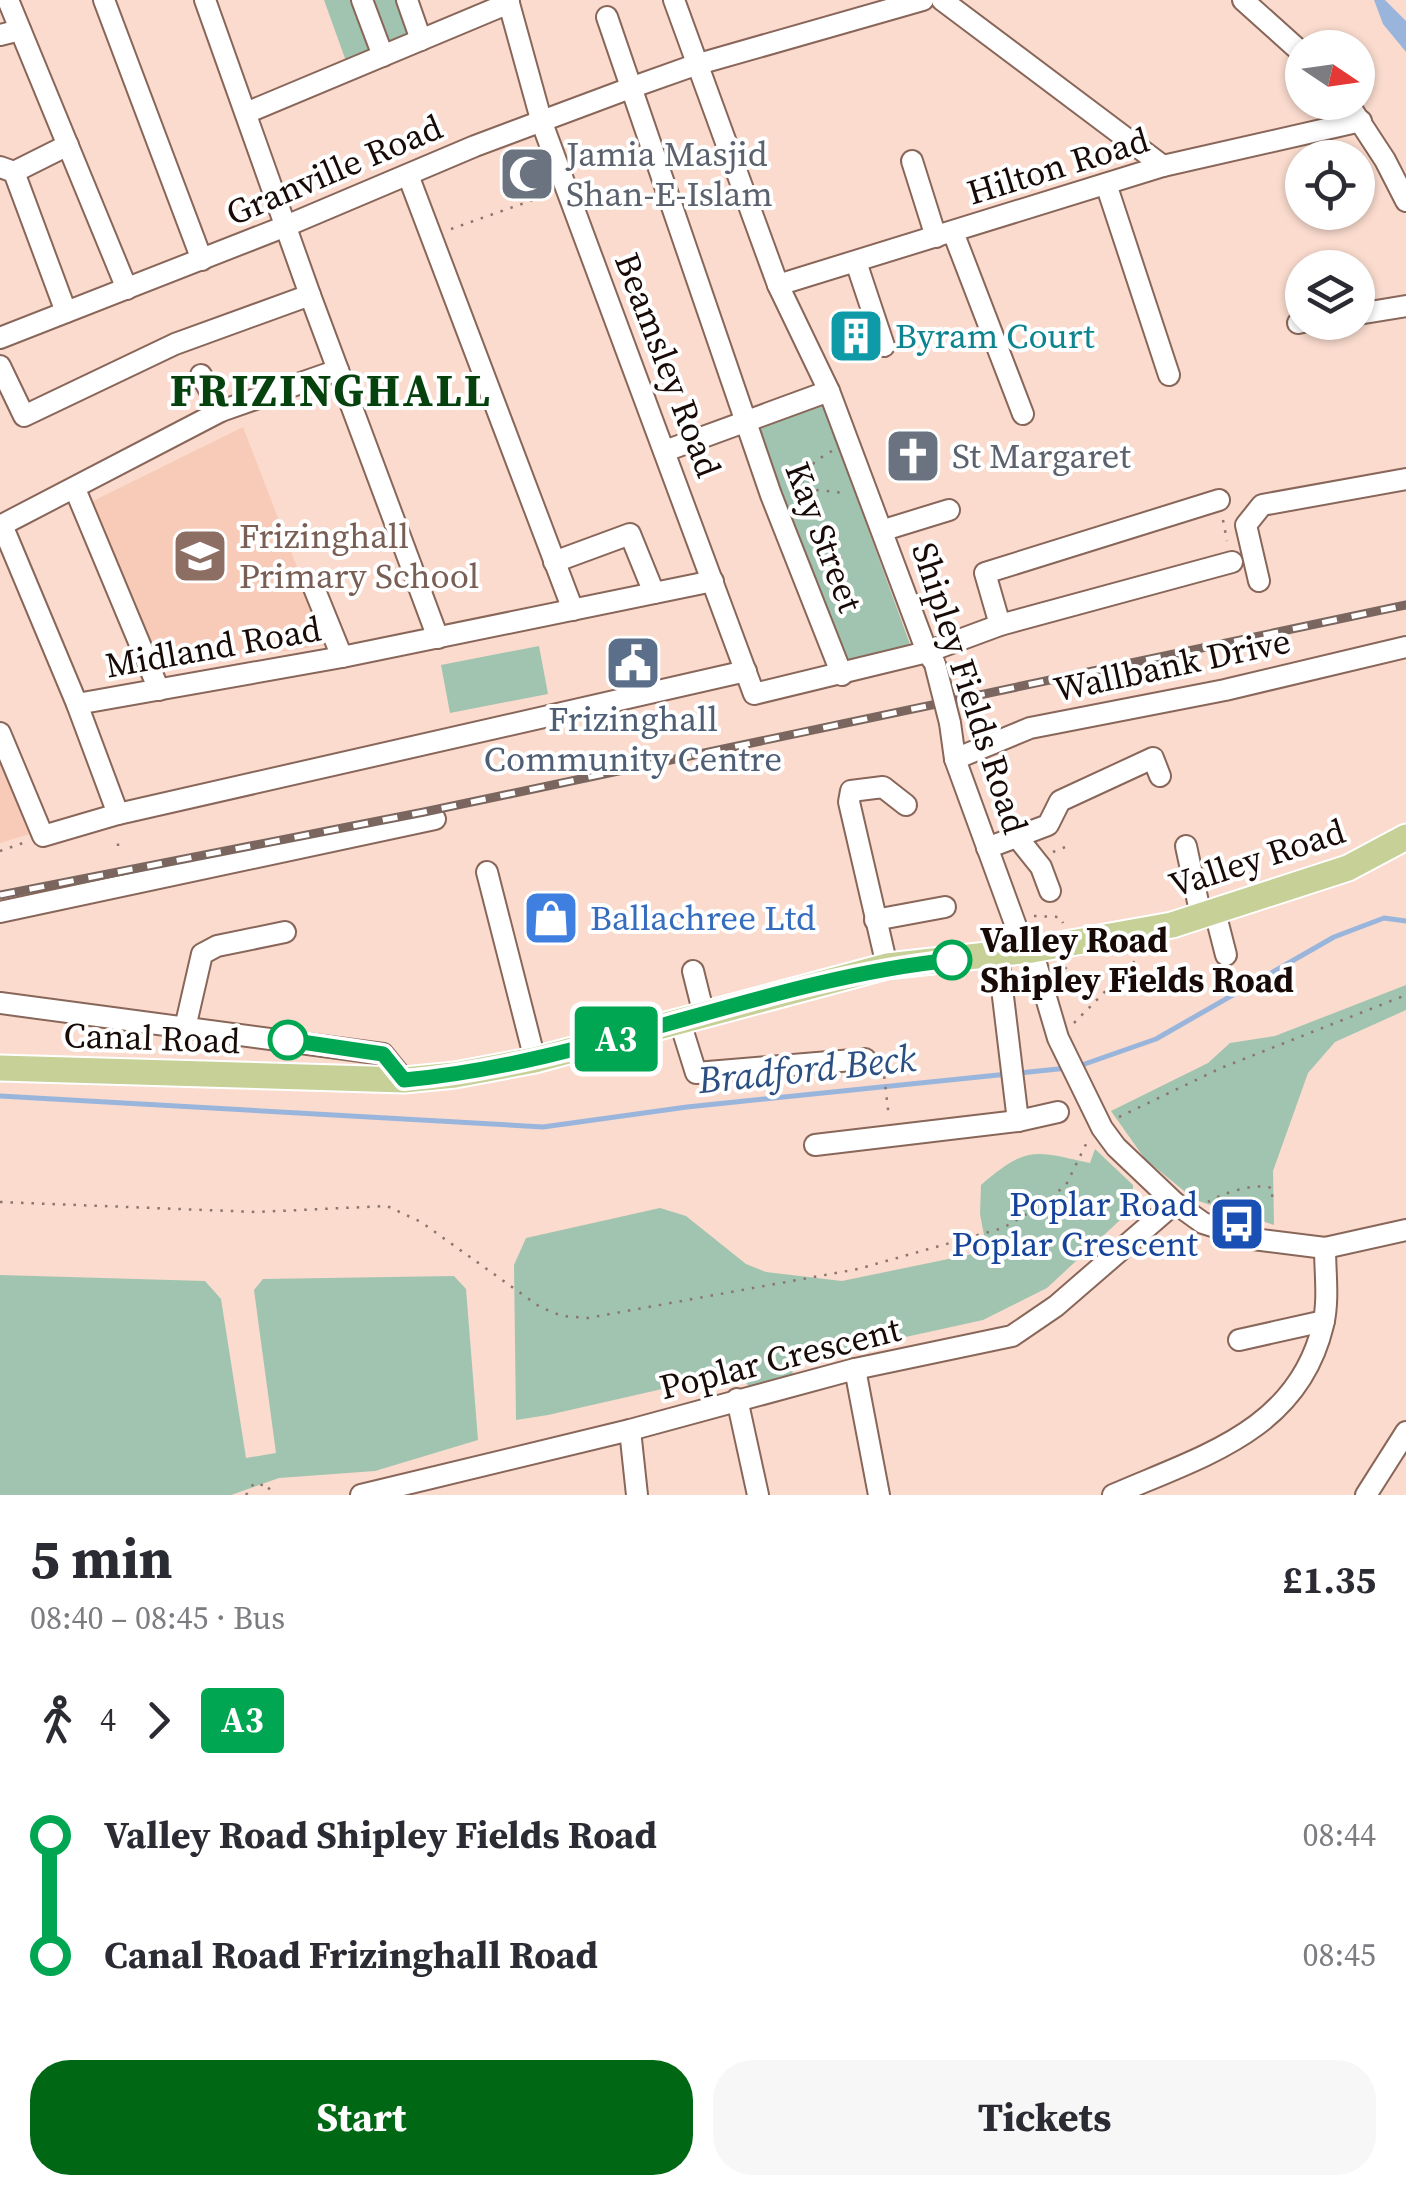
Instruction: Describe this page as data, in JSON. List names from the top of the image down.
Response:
{
  "streets": {
    "main road": ["Valley Road", "Canal Road"],
    "street": [
      "Hilton Road",
      "Granville Road",
      "Beamsley Road",
      "Kay Street",
      "Midland Road",
      "Wallbank Drive",
      "Shipley Fields Road",
      "Poplar Crescent"
    ]
  },
  "crossings": [
    ["Hilton Road", "Shipley Fields Road"],
    ["Granville Road", "Beamsley Road"],
    ["Granville Road", "Kay Street"],
    ["Granville Road", "Shipley Fields Road"],
    ["Beamsley Road", "Kay Street"],
    ["Beamsley Road", "Midland Road"],
    ["Wallbank Drive", "Shipley Fields Road"],
    ["Shipley Fields Road", "Valley Road"],
    ["Shipley Fields Road", "Poplar Crescent"],
    ["Valley Road", "Canal Road"]
  ],
  "districts": ["FRIZINGHALL"],
  "water": ["Bradford Beck"],
  "places": {
    "mosque": ["Jamia Masjid Shan-E-Islam"],
    "building": ["Byram Court"],
    "church": ["St Margaret"],
    "school or university": ["Frizinghall Primary School"],
    "public building": ["Frizinghall Community Centre"],
    "shop": ["Ballachree Ltd"],
    "other": ["Valley Road Shipley Fields Road"],
    "bus stop": ["Poplar Road Poplar Crescent"]
  },
  "lines": ["bus line A3"],
  "north": "right",
  "page": {
    "on_map": "A3",
    "heading": ["5 min", "08:40 – 08:45 · Bus", "£1.35"],
    "legs": ["4", "A3"],
    "list": [
      {
        "name": "Valley Road Shipley Fields Road",
        "value": "08:44"
      },
      {
        "name": "Canal Road Frizinghall Road",
        "value": "08:45"
      }
    ],
    "buttons": ["Start", "Tickets"]
  }
}
